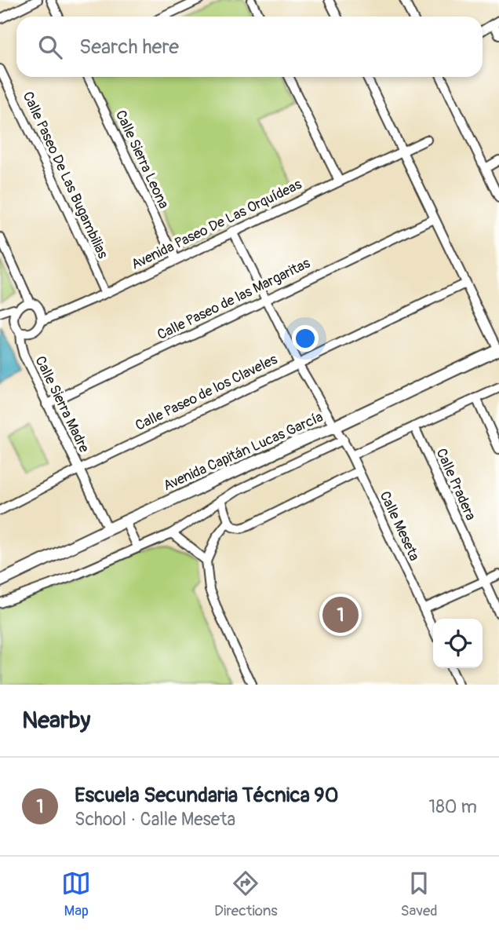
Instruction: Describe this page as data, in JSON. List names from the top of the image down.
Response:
{
  "streets": {
    "street": [
      "Calle Sierra Leona",
      "Calle Paseo De Las Bugambilias",
      "Avenida Paseo De Las Orquídeas",
      "Calle Paseo de las Margaritas",
      "Calle Paseo de los Claveles",
      "Calle Sierra Madre",
      "Avenida Capitán Lucas García",
      "Calle Pradera",
      "Calle Meseta"
    ]
  },
  "crossings": [
    ["Calle Sierra Leona", "Avenida Paseo De Las Orquídeas"],
    ["Calle Paseo De Las Bugambilias", "Avenida Paseo De Las Orquídeas"],
    ["Avenida Paseo De Las Orquídeas", "Calle Sierra Madre"],
    ["Avenida Paseo De Las Orquídeas", "Calle Meseta"],
    ["Calle Paseo de las Margaritas", "Calle Sierra Madre"],
    ["Calle Paseo de las Margaritas", "Calle Meseta"],
    ["Calle Paseo de los Claveles", "Calle Sierra Madre"],
    ["Calle Paseo de los Claveles", "Calle Meseta"],
    ["Calle Sierra Madre", "Avenida Capitán Lucas García"],
    ["Avenida Capitán Lucas García", "Calle Meseta"]
  ],
  "page": {
    "search": "Search here",
    "pins": "1",
    "heading": "Nearby",
    "list": [
      {
        "mark": "1",
        "name": "Escuela Secundaria Técnica 90",
        "note": "School · Calle Meseta",
        "value": "180 m"
      }
    ],
    "nav": ["Map", "Directions", "Saved"]
  }
}
